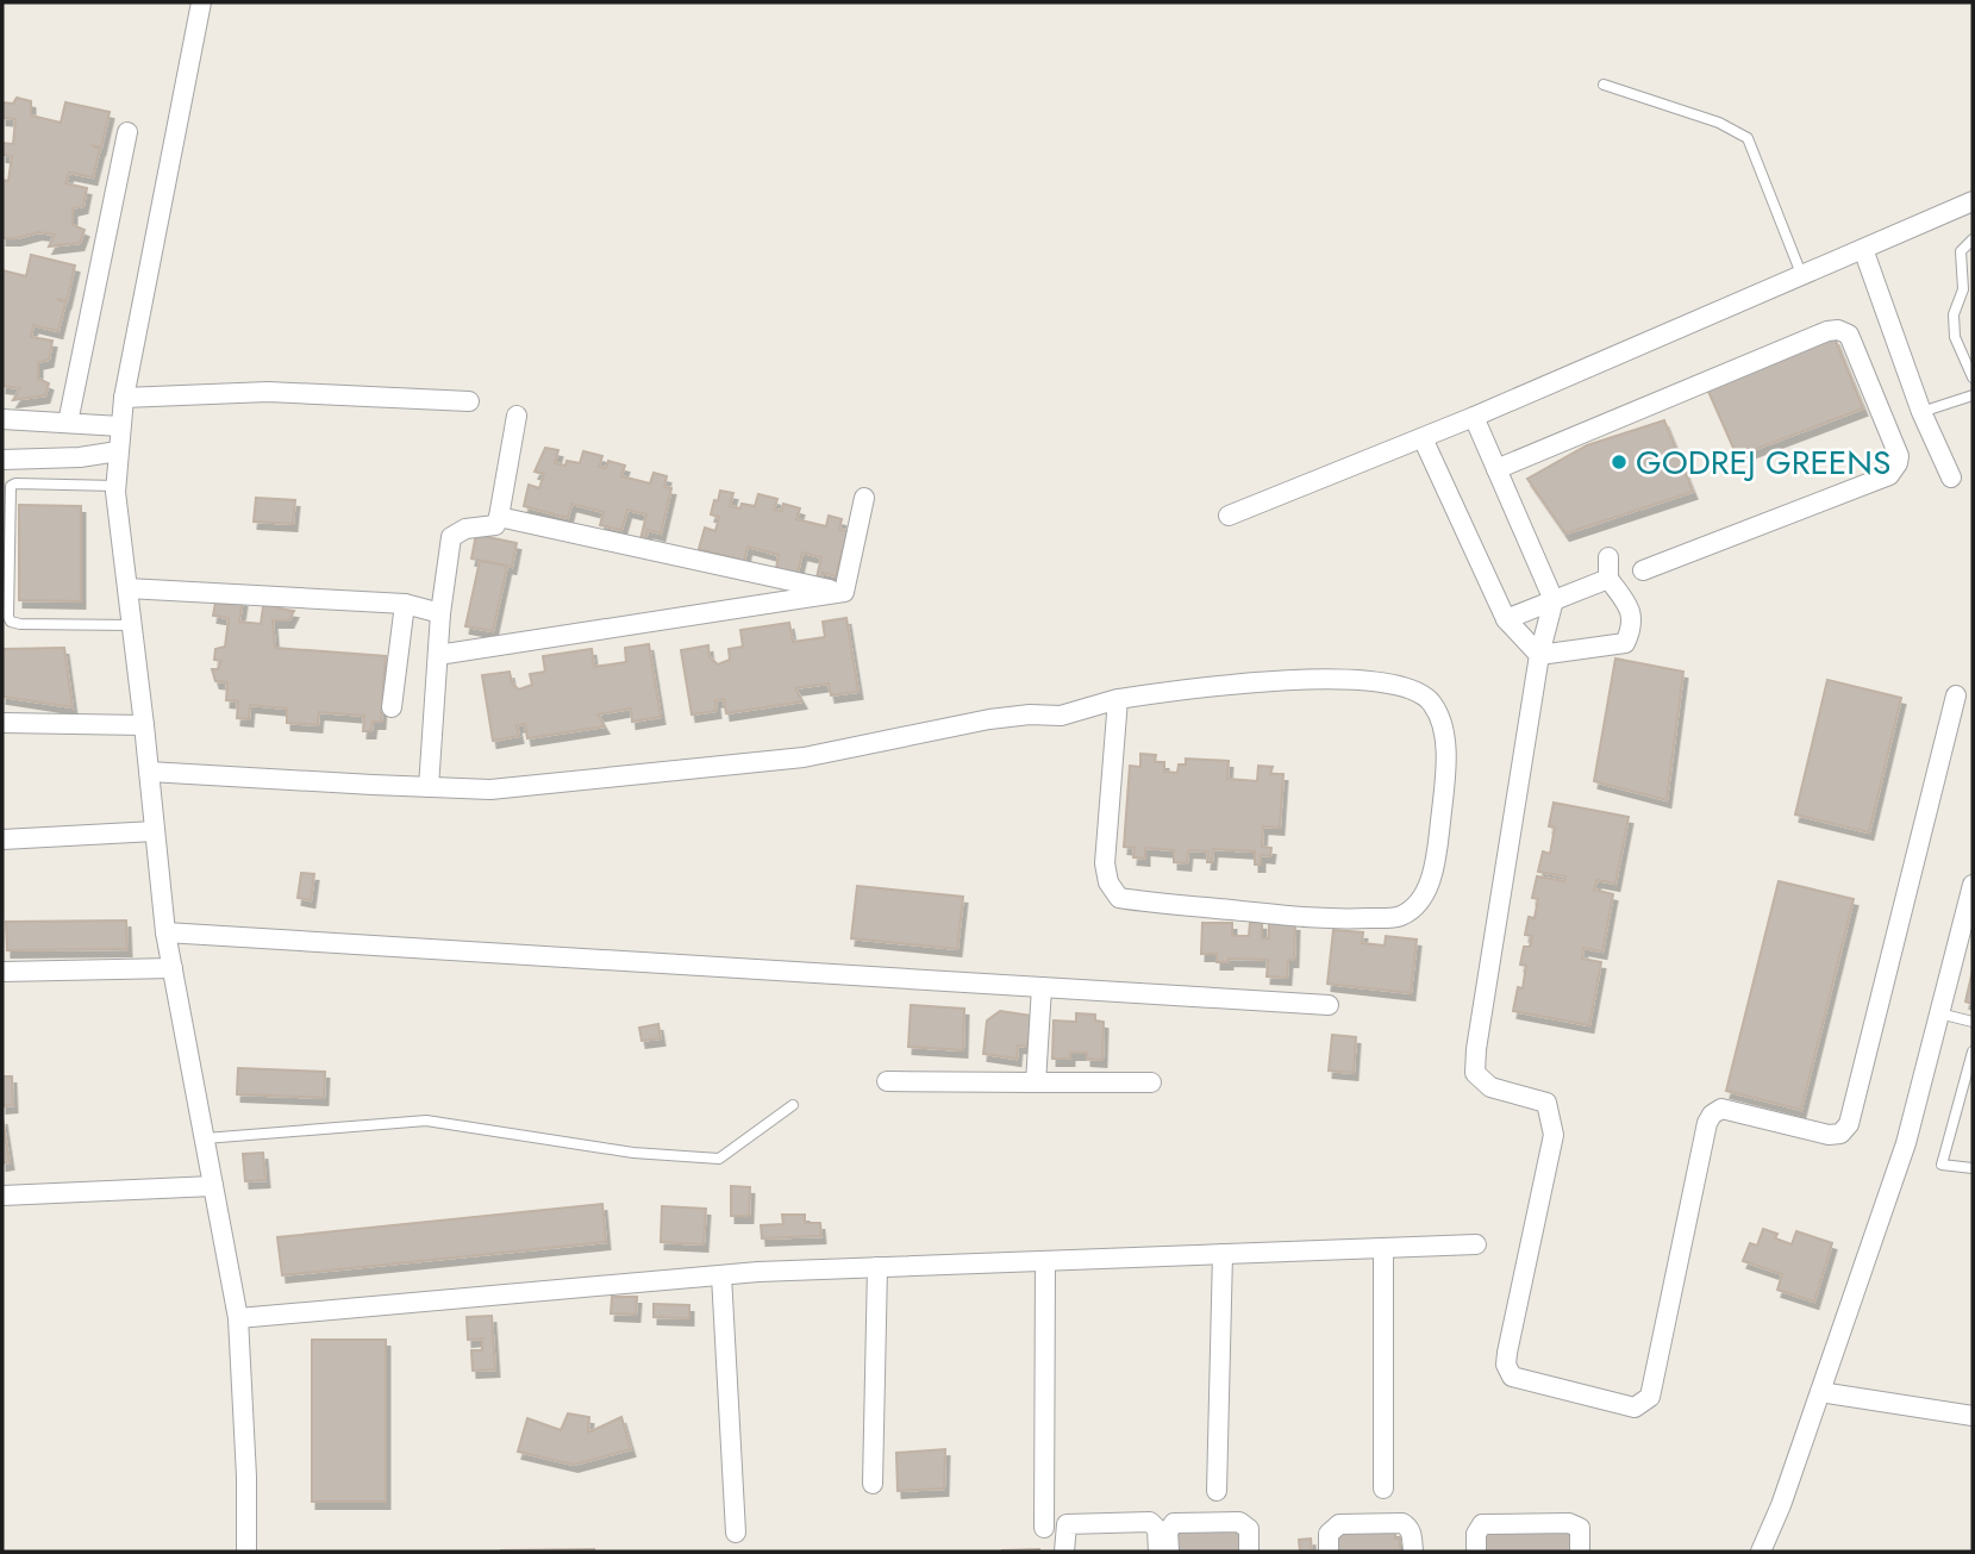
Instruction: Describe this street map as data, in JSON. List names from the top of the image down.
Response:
{
  "places": ["GODREJ GREENS"]
}
